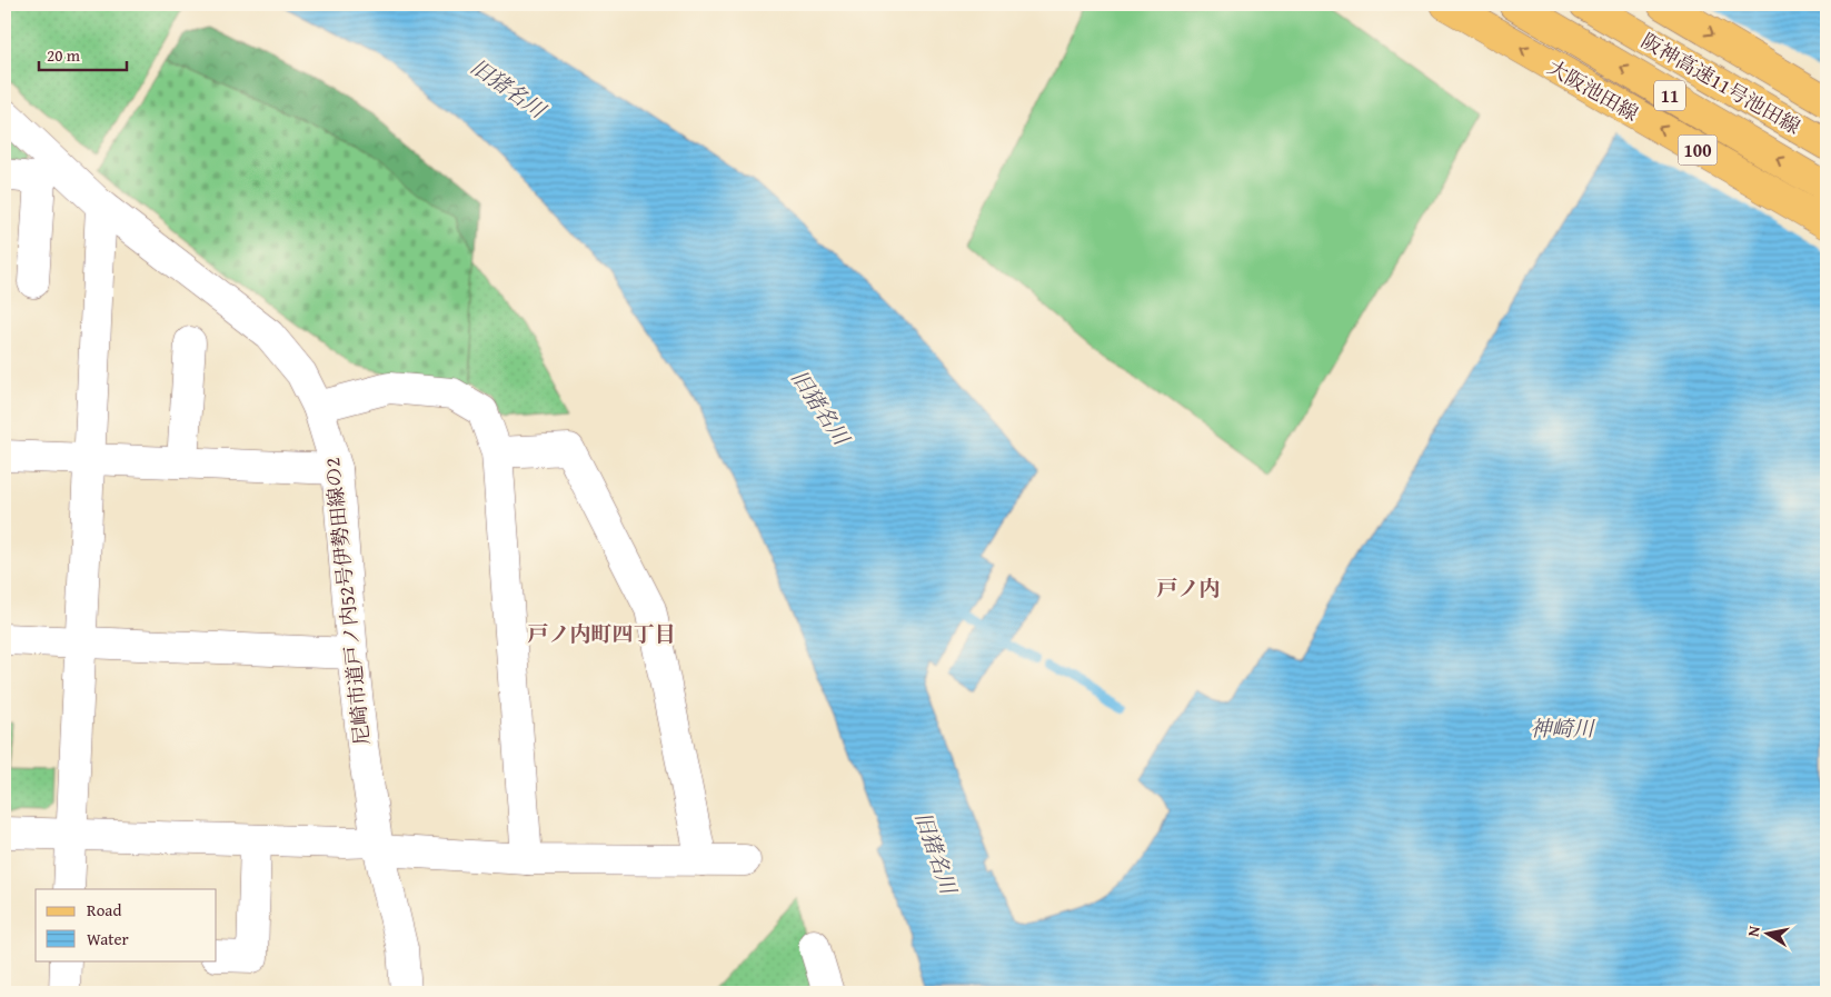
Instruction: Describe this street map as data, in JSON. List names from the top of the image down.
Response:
{
  "streets": {
    "main road": [
      "阪神高速11号池田線",
      "大阪池田線",
      "11",
      "100"
    ],
    "street": ["尼崎市道戸ノ内52号伊勢田線の2"]
  },
  "districts": ["戸ノ内", "戸ノ内町四丁目"],
  "water": ["旧猪名川", "神崎川"],
  "legend": ["Road", "Water"],
  "scale_bar": "20 m",
  "north": "left"
}
